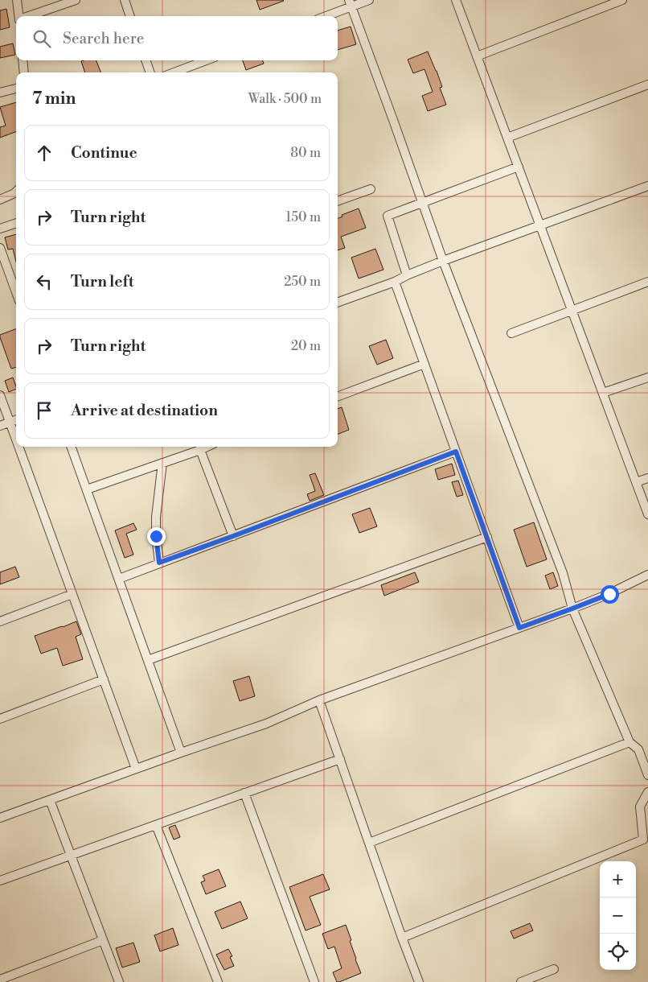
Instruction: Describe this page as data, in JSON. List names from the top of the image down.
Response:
{
  "page": {
    "search": "Search here",
    "heading": ["7 min", "Walk · 500 m"],
    "list": [
      ["Continue", "80 m"],
      ["Turn right", "150 m"],
      ["Turn left", "250 m"],
      ["Turn right", "20 m"],
      "Arrive at destination"
    ],
    "map_buttons": ["+", "−"]
  }
}
